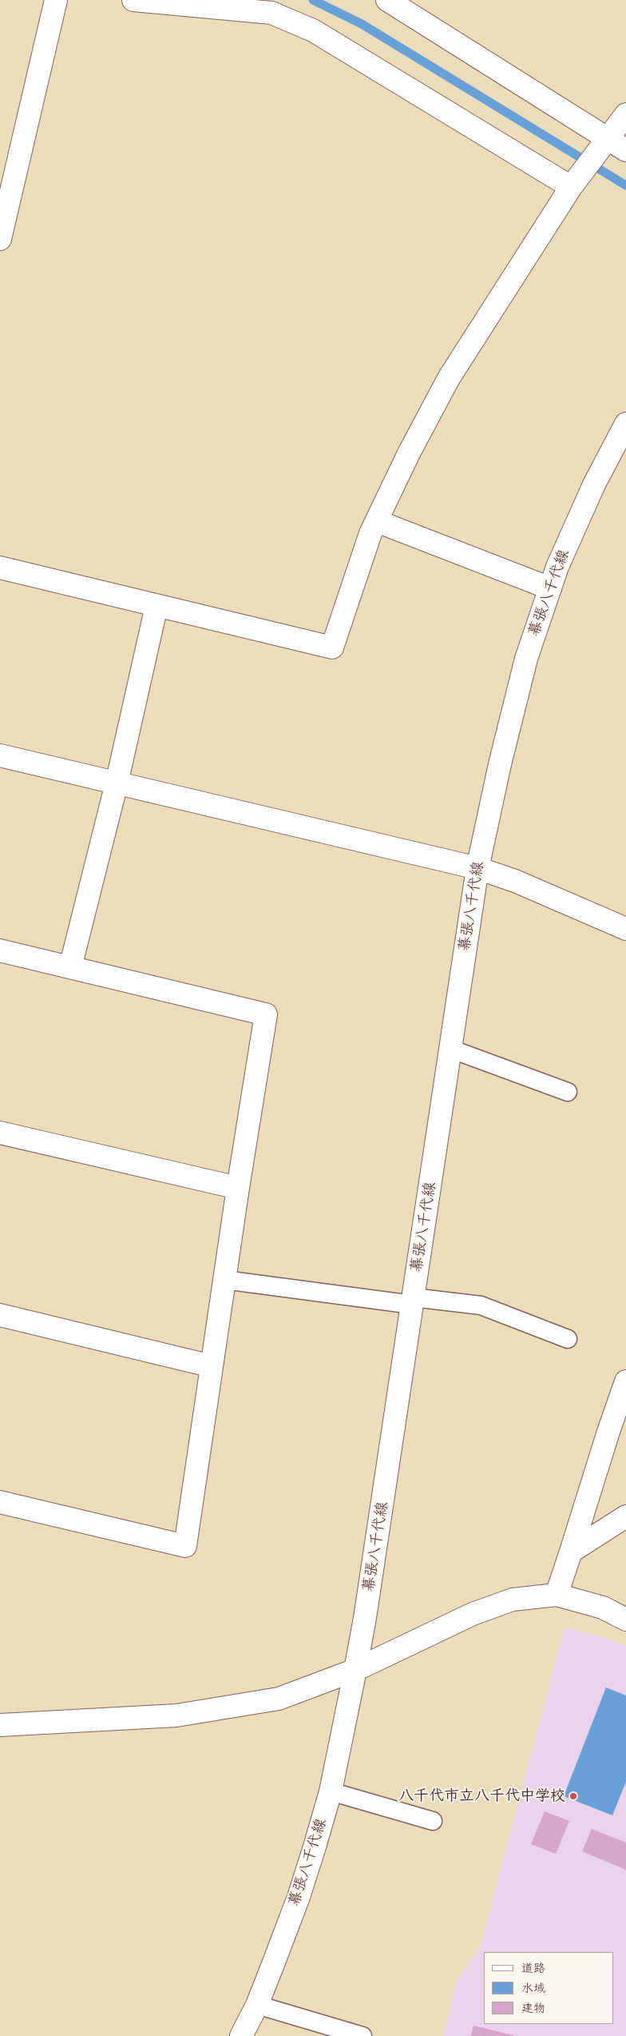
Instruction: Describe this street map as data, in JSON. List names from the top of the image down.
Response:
{
  "streets": {
    "street": ["幕張八千代線"]
  },
  "places": ["八千代市立八千代中学校"],
  "legend": ["道路", "水域", "建物"]
}
